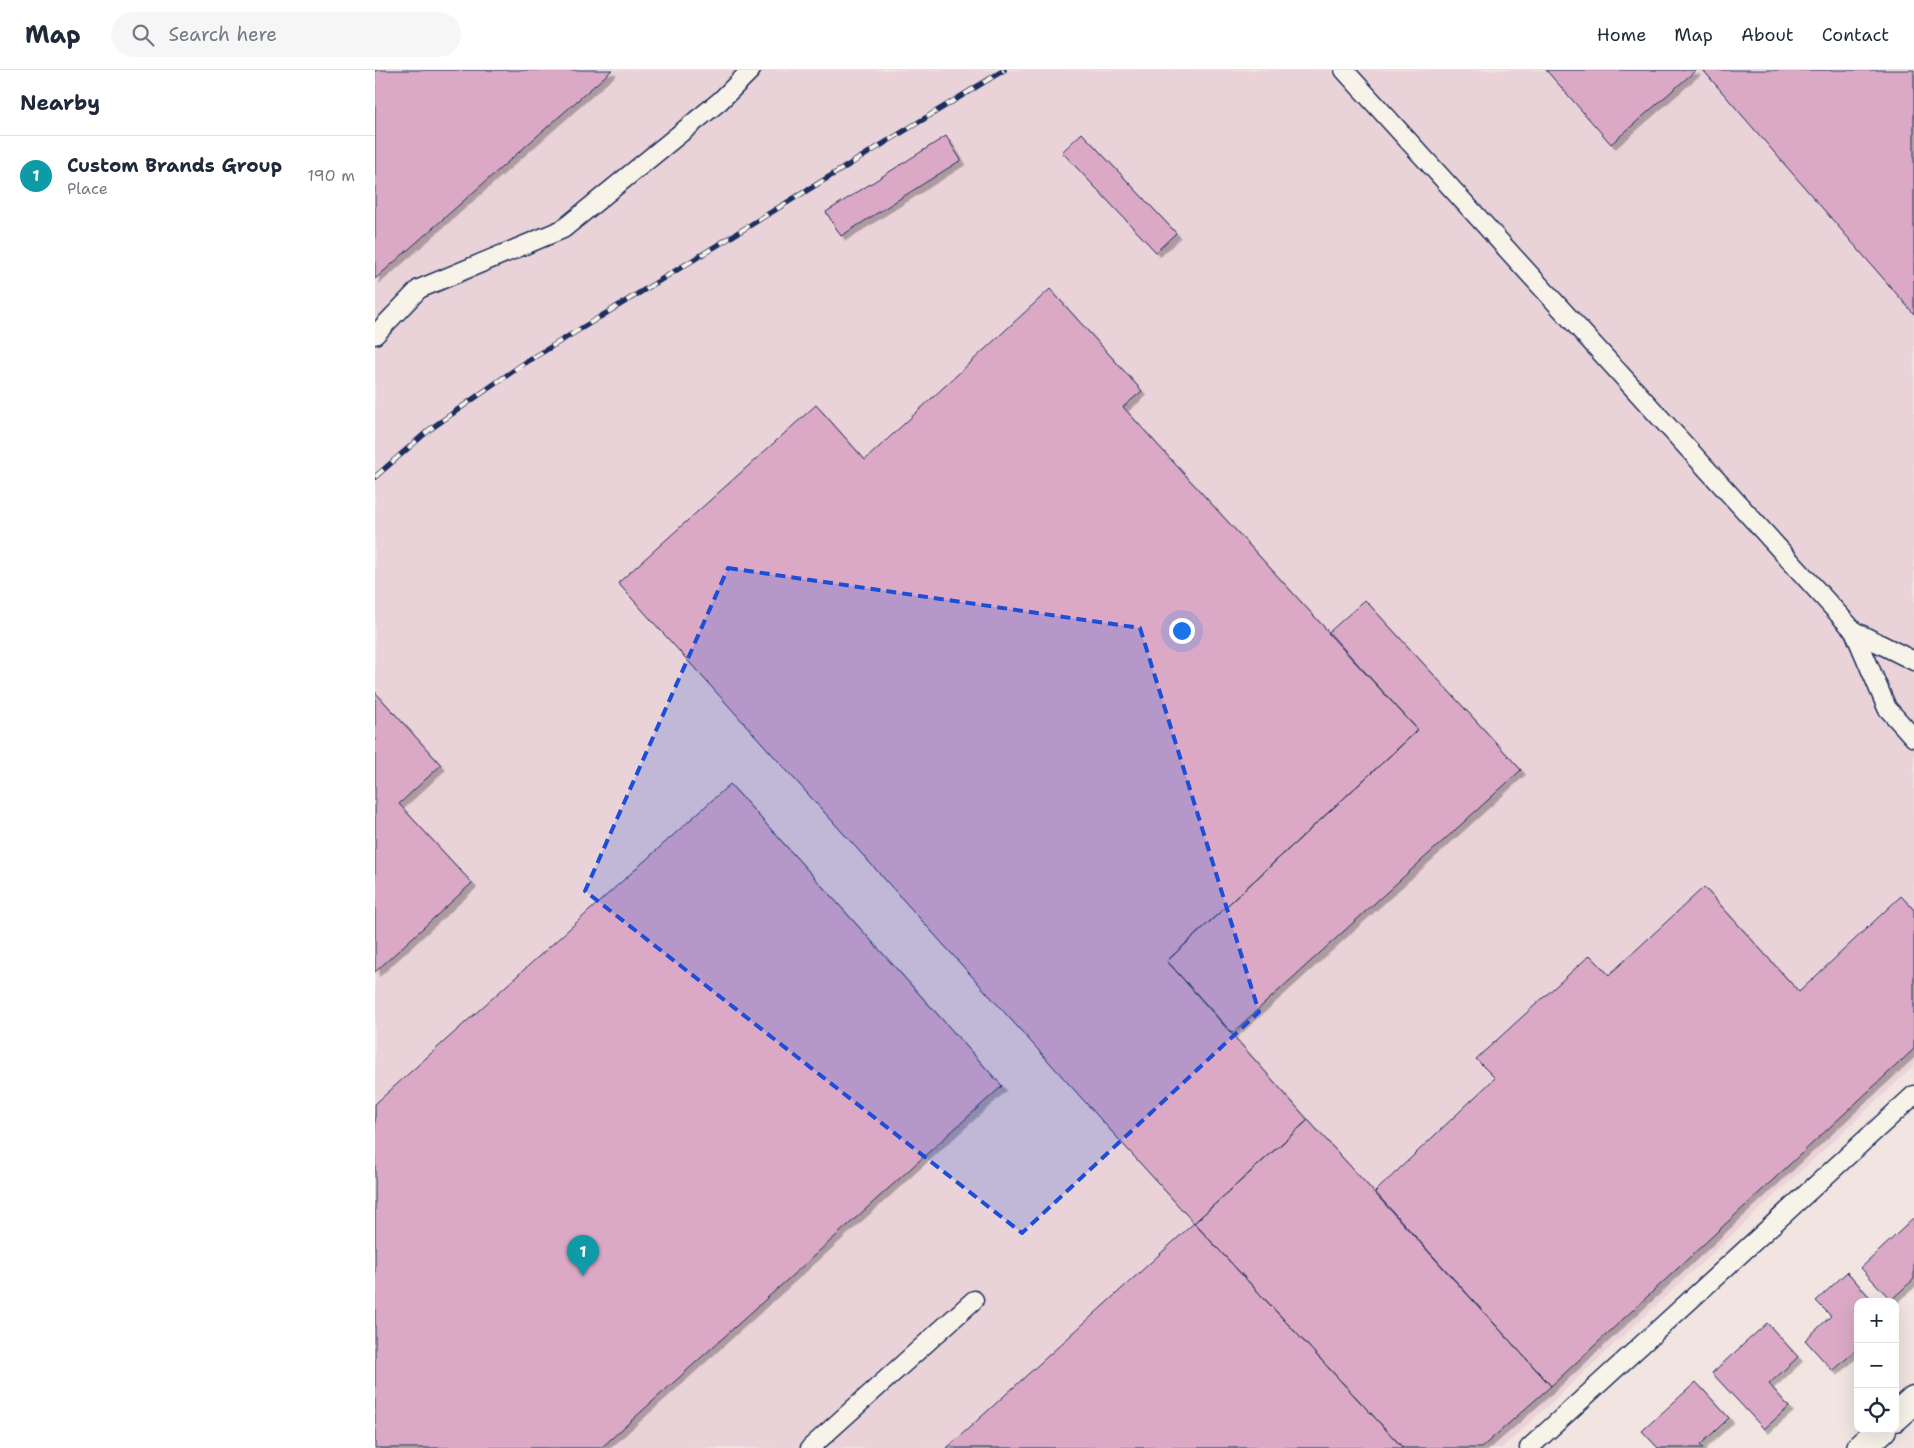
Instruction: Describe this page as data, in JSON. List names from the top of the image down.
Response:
{
  "page": {
    "header": "Map",
    "search": "Search here",
    "nav": [
      "Home",
      "Map",
      "About",
      "Contact"
    ],
    "heading": "Nearby",
    "list": [
      {
        "mark": "1",
        "name": "Custom Brands Group",
        "note": "Place",
        "value": "190 m"
      }
    ],
    "pins": "1",
    "map_buttons": ["+", "−"]
  }
}
